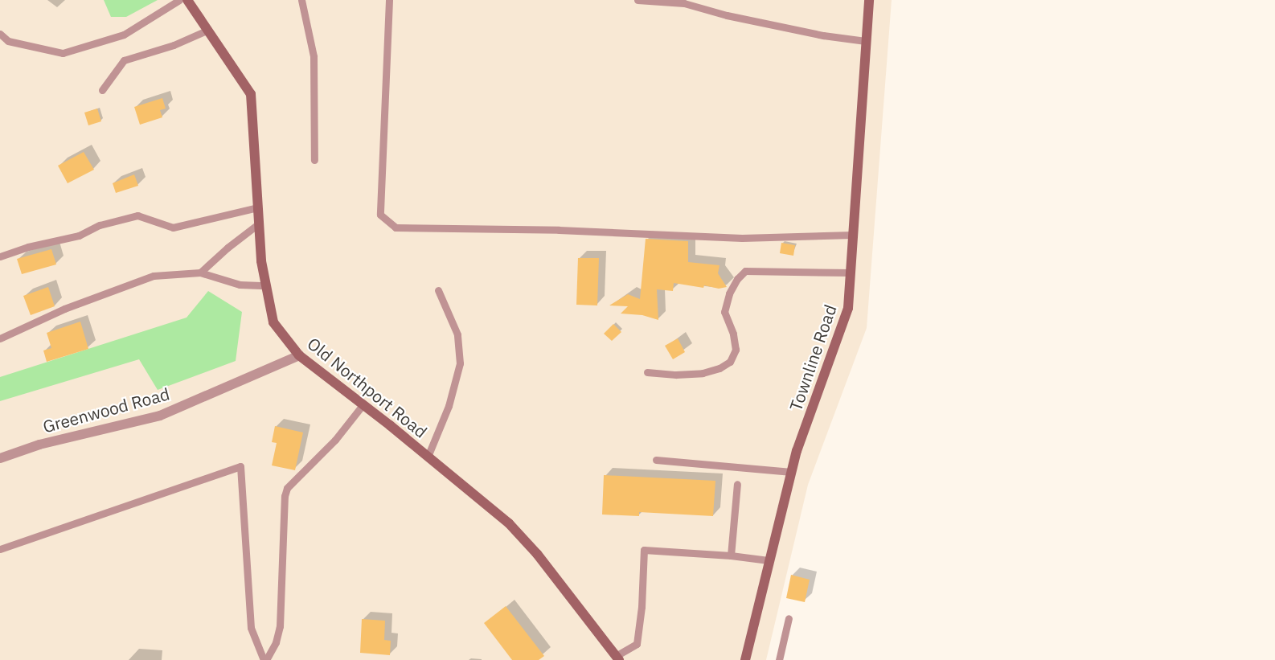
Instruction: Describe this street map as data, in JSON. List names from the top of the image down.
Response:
{
  "streets": {
    "main road": ["Townline Road", "Old Northport Road"],
    "street": ["Greenwood Road"]
  },
  "crossings": [
    ["Old Northport Road", "Greenwood Road"]
  ]
}
